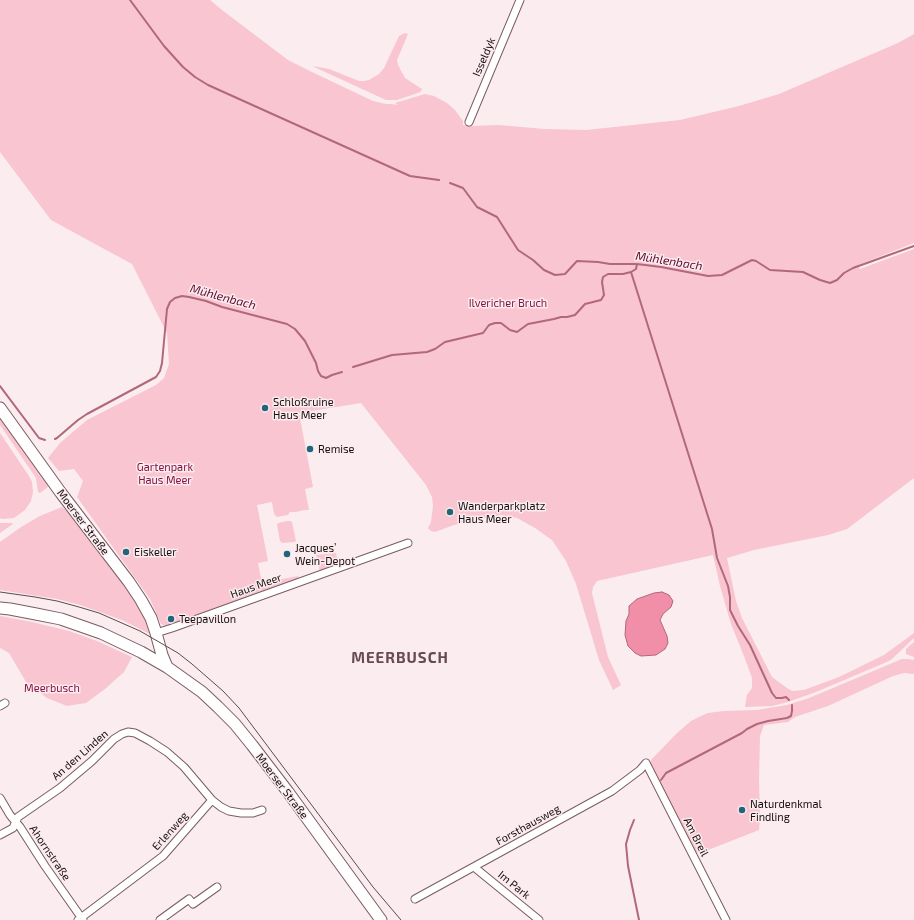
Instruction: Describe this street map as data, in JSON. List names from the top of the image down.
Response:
{
  "streets": {
    "main road": ["Moerser Straße"],
    "street": [
      "Isseldyk",
      "Haus Meer",
      "An den Linden",
      "Forsthausweg",
      "Erlenweg",
      "Am Breil",
      "Ahornstraße",
      "Im Park"
    ]
  },
  "crossings": [
    ["Moerser Straße", "Haus Meer"],
    ["An den Linden", "Erlenweg"],
    ["An den Linden", "Ahornstraße"],
    ["Forsthausweg", "Am Breil"],
    ["Forsthausweg", "Im Park"],
    ["Erlenweg", "Ahornstraße"]
  ],
  "districts": ["MEERBUSCH"],
  "water": ["Mühlenbach"],
  "parks": ["Ilvericher Bruch", "Gartenpark Haus Meer", "Meerbusch"],
  "places": [
    "Schloßruine Haus Meer",
    "Remise",
    "Wanderparkplatz Haus Meer",
    "Eiskeller",
    "Jacques’ Wein-Depot",
    "Teepavillon",
    "Naturdenkmal Findling"
  ]
}
